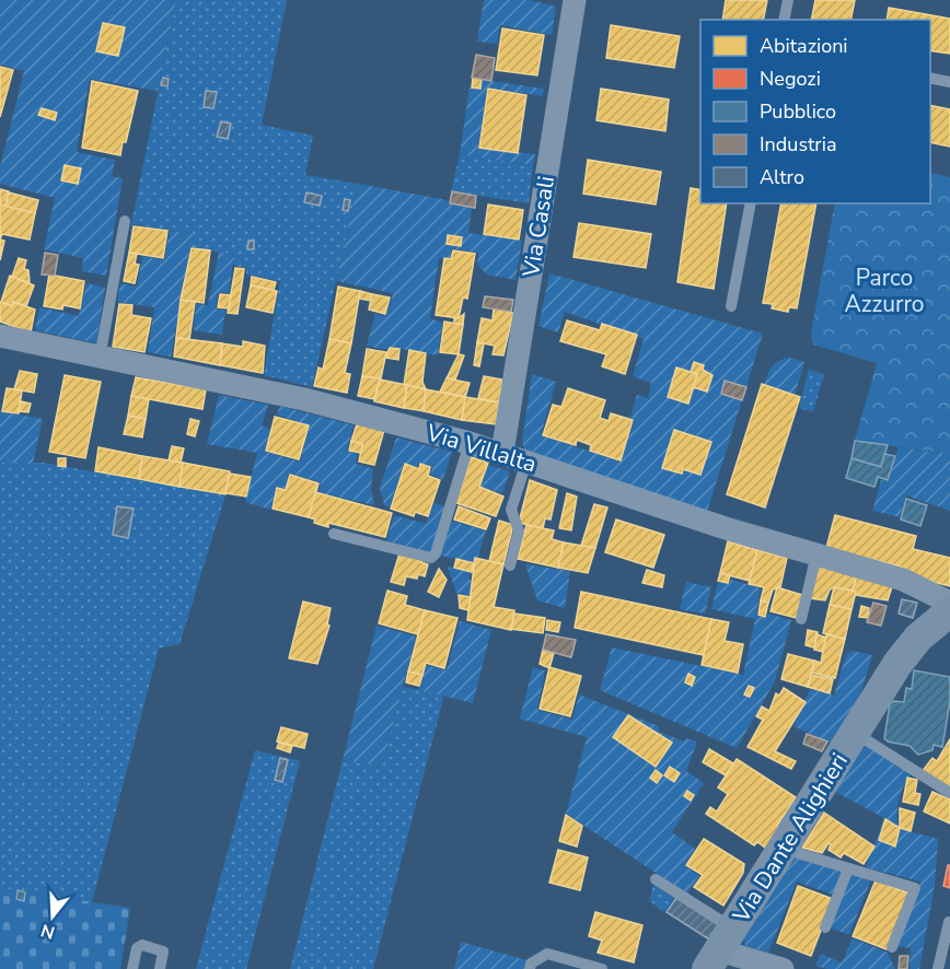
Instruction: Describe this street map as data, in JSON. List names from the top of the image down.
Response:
{
  "streets": {
    "street": ["Via Casali", "Via Villalta", "Via Dante Alighieri"]
  },
  "crossings": [
    ["Via Casali", "Via Villalta"]
  ],
  "parks": ["Parco Azzurro"],
  "legend": [
    "Abitazioni",
    "Negozi",
    "Pubblico",
    "Industria",
    "Altro"
  ],
  "north": "bottom"
}
